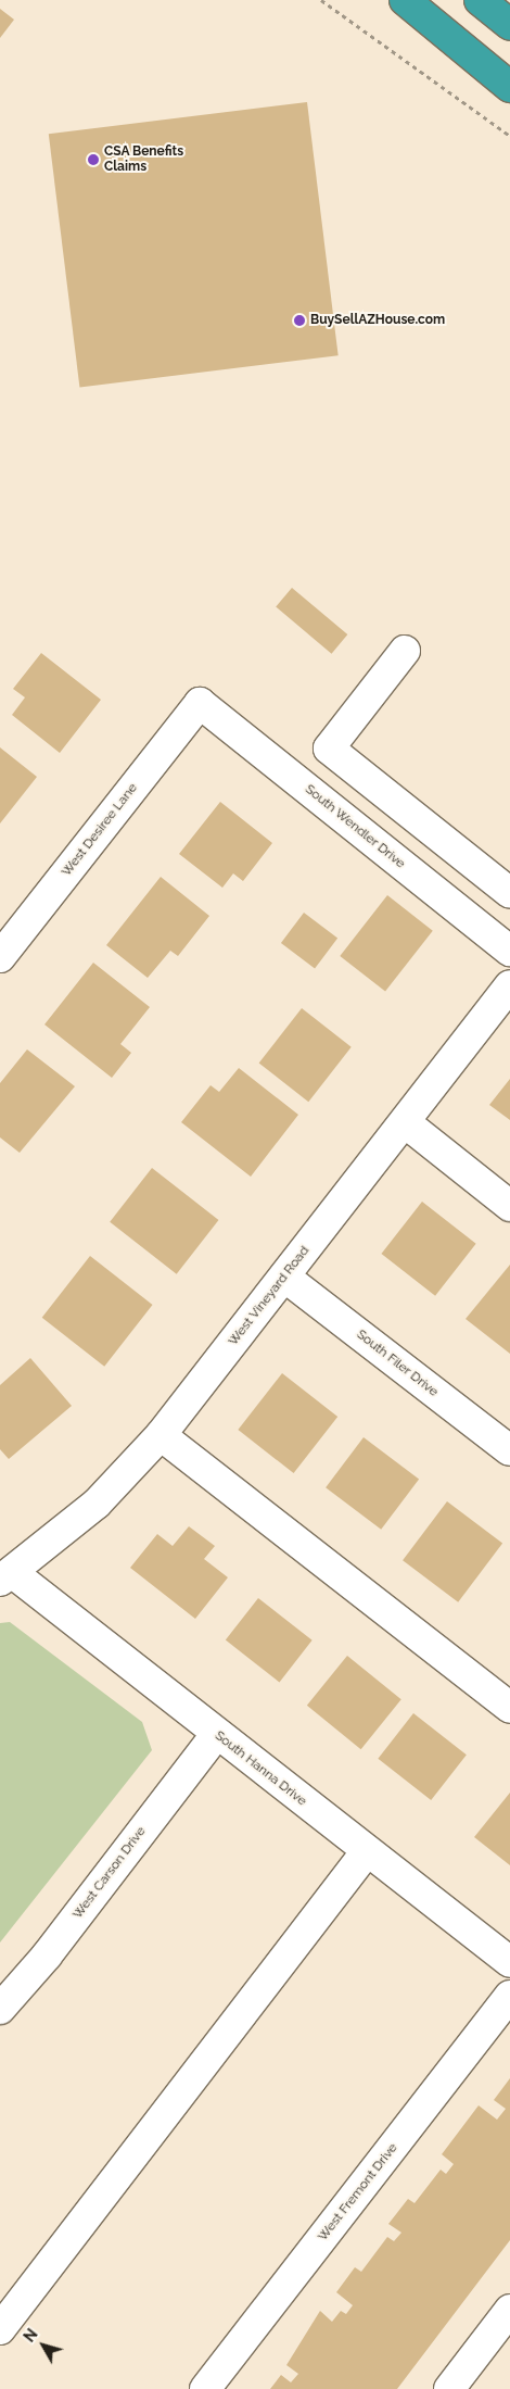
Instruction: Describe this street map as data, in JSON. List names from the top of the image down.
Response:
{
  "streets": {
    "street": [
      "South Wendler Drive",
      "West Desiree Lane",
      "West Vineyard Road",
      "South Filer Drive",
      "South Hanna Drive",
      "West Carson Drive",
      "West Fremont Drive"
    ]
  },
  "crossings": [
    ["South Wendler Drive", "West Desiree Lane"],
    ["West Vineyard Road", "South Filer Drive"],
    ["West Vineyard Road", "South Hanna Drive"],
    ["South Hanna Drive", "West Carson Drive"]
  ],
  "places": ["CSA Benefits Claims", "BuySellAZHouse.com"],
  "north": "top left"
}
